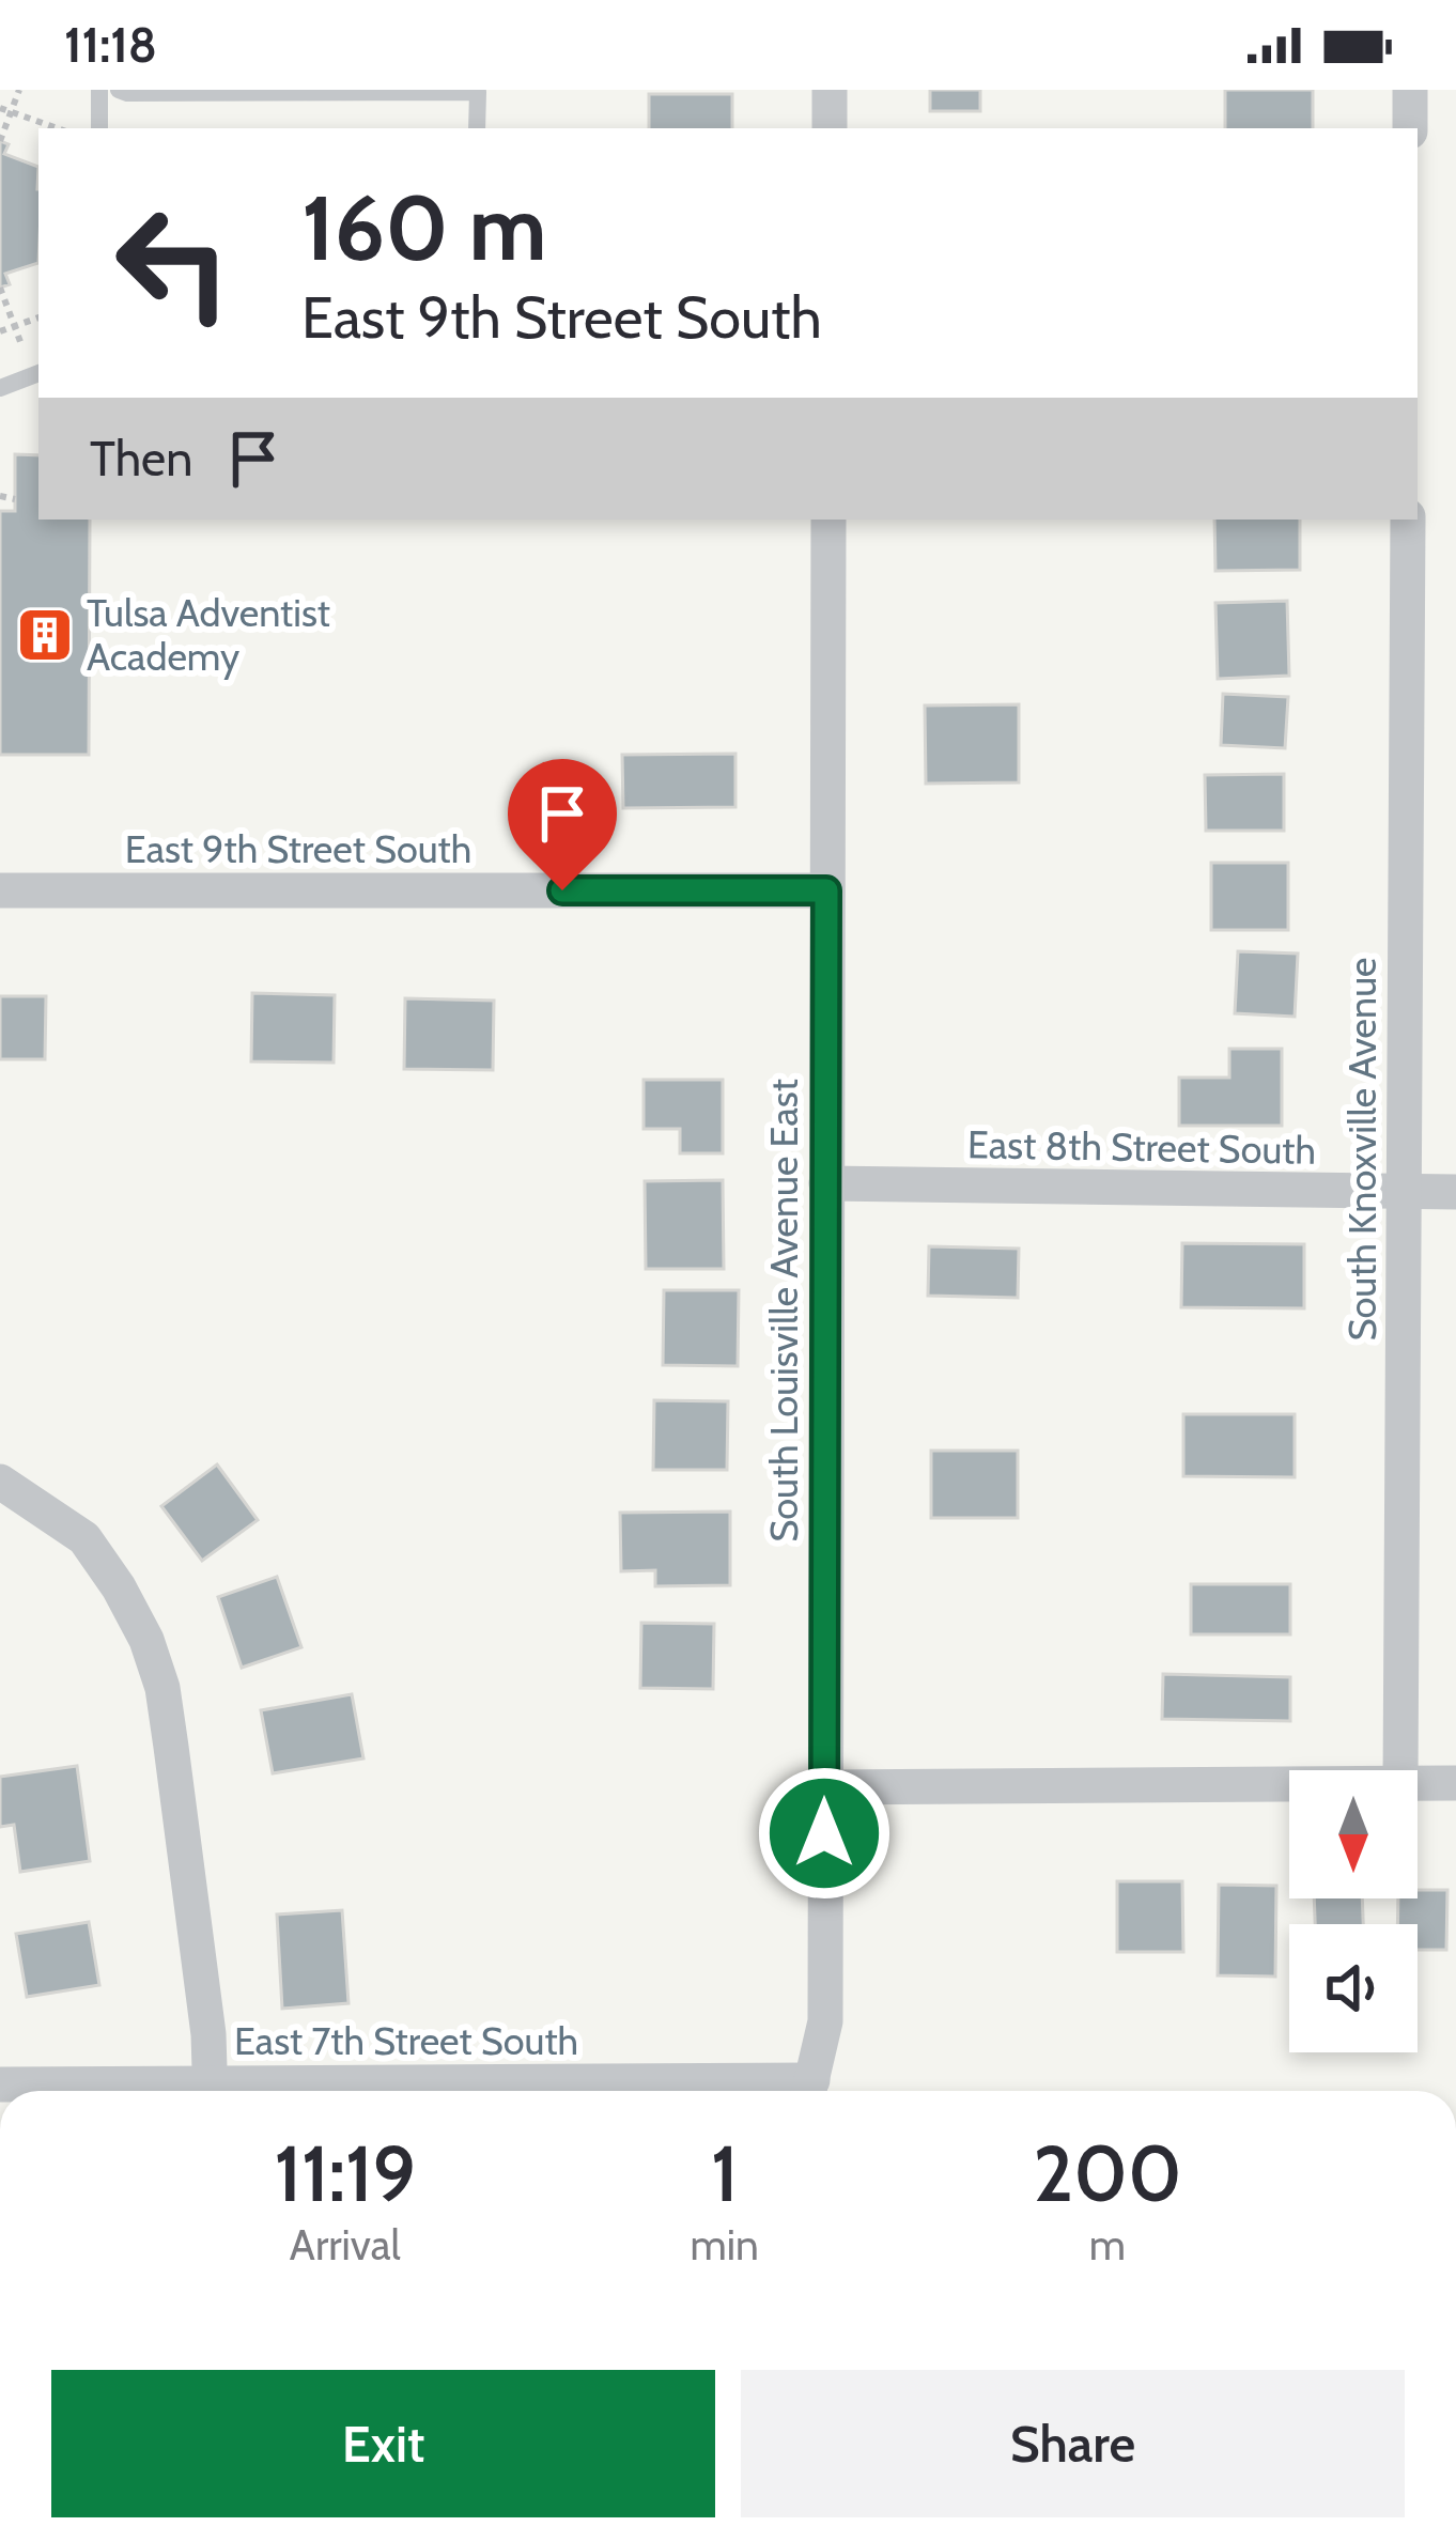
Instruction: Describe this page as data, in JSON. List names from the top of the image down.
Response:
{
  "streets": {
    "street": [
      "East 9th Street South",
      "East 8th Street South",
      "South Knoxville Avenue",
      "South Louisville Avenue East",
      "East 7th Street South"
    ]
  },
  "crossings": [
    ["East 9th Street South", "South Louisville Avenue East"],
    ["East 8th Street South", "South Knoxville Avenue"],
    ["East 8th Street South", "South Louisville Avenue East"]
  ],
  "places": {
    "building": ["Tulsa Adventist Academy"]
  },
  "north": "bottom",
  "page": {
    "status": "11:18",
    "turn": ["160 m", "East 9th Street South"],
    "then": "Then",
    "eta": [
      "11:19",
      "Arrival",
      "1",
      "min",
      "200",
      "m"
    ],
    "buttons": ["Exit", "Share"]
  }
}
